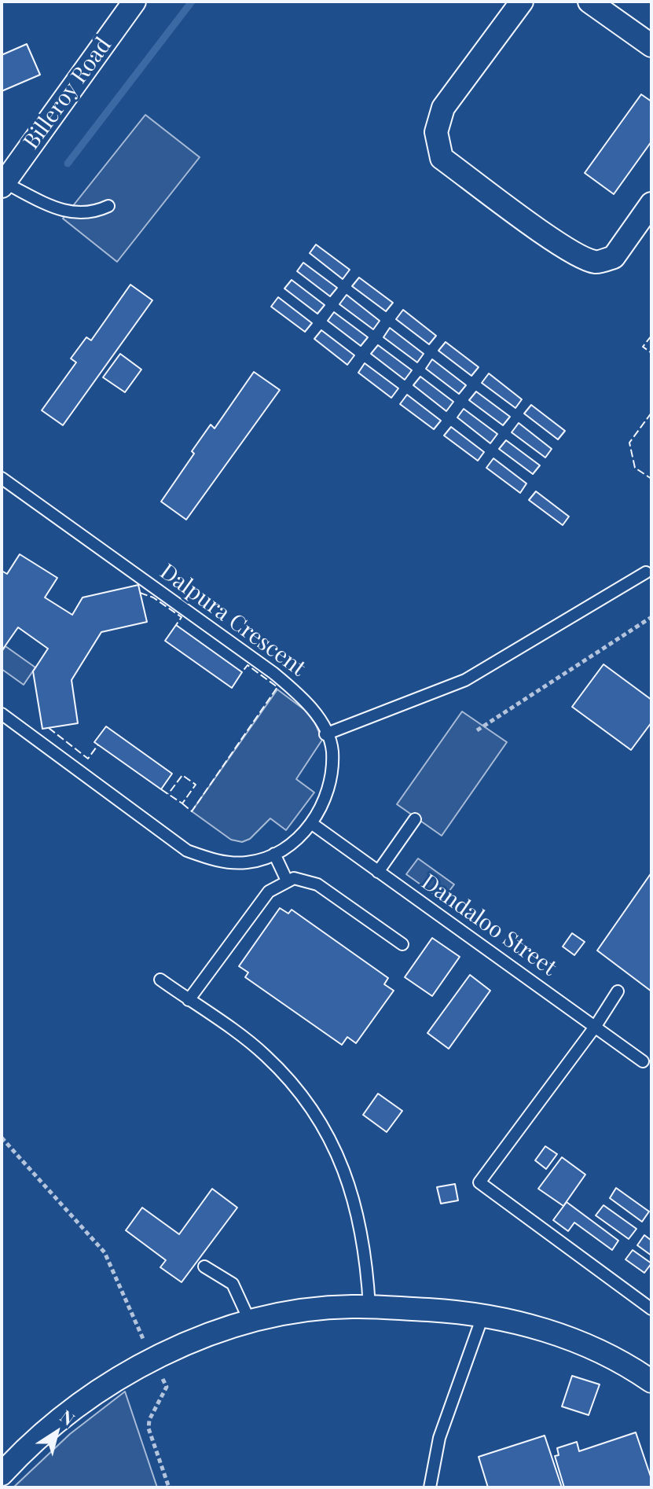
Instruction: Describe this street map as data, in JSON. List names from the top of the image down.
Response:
{
  "streets": {
    "street": ["Billeroy Road"],
    "lane": ["Dalpura Crescent", "Dandaloo Street"]
  },
  "crossings": [
    ["Dalpura Crescent", "Dandaloo Street"]
  ],
  "north": "top right"
}
